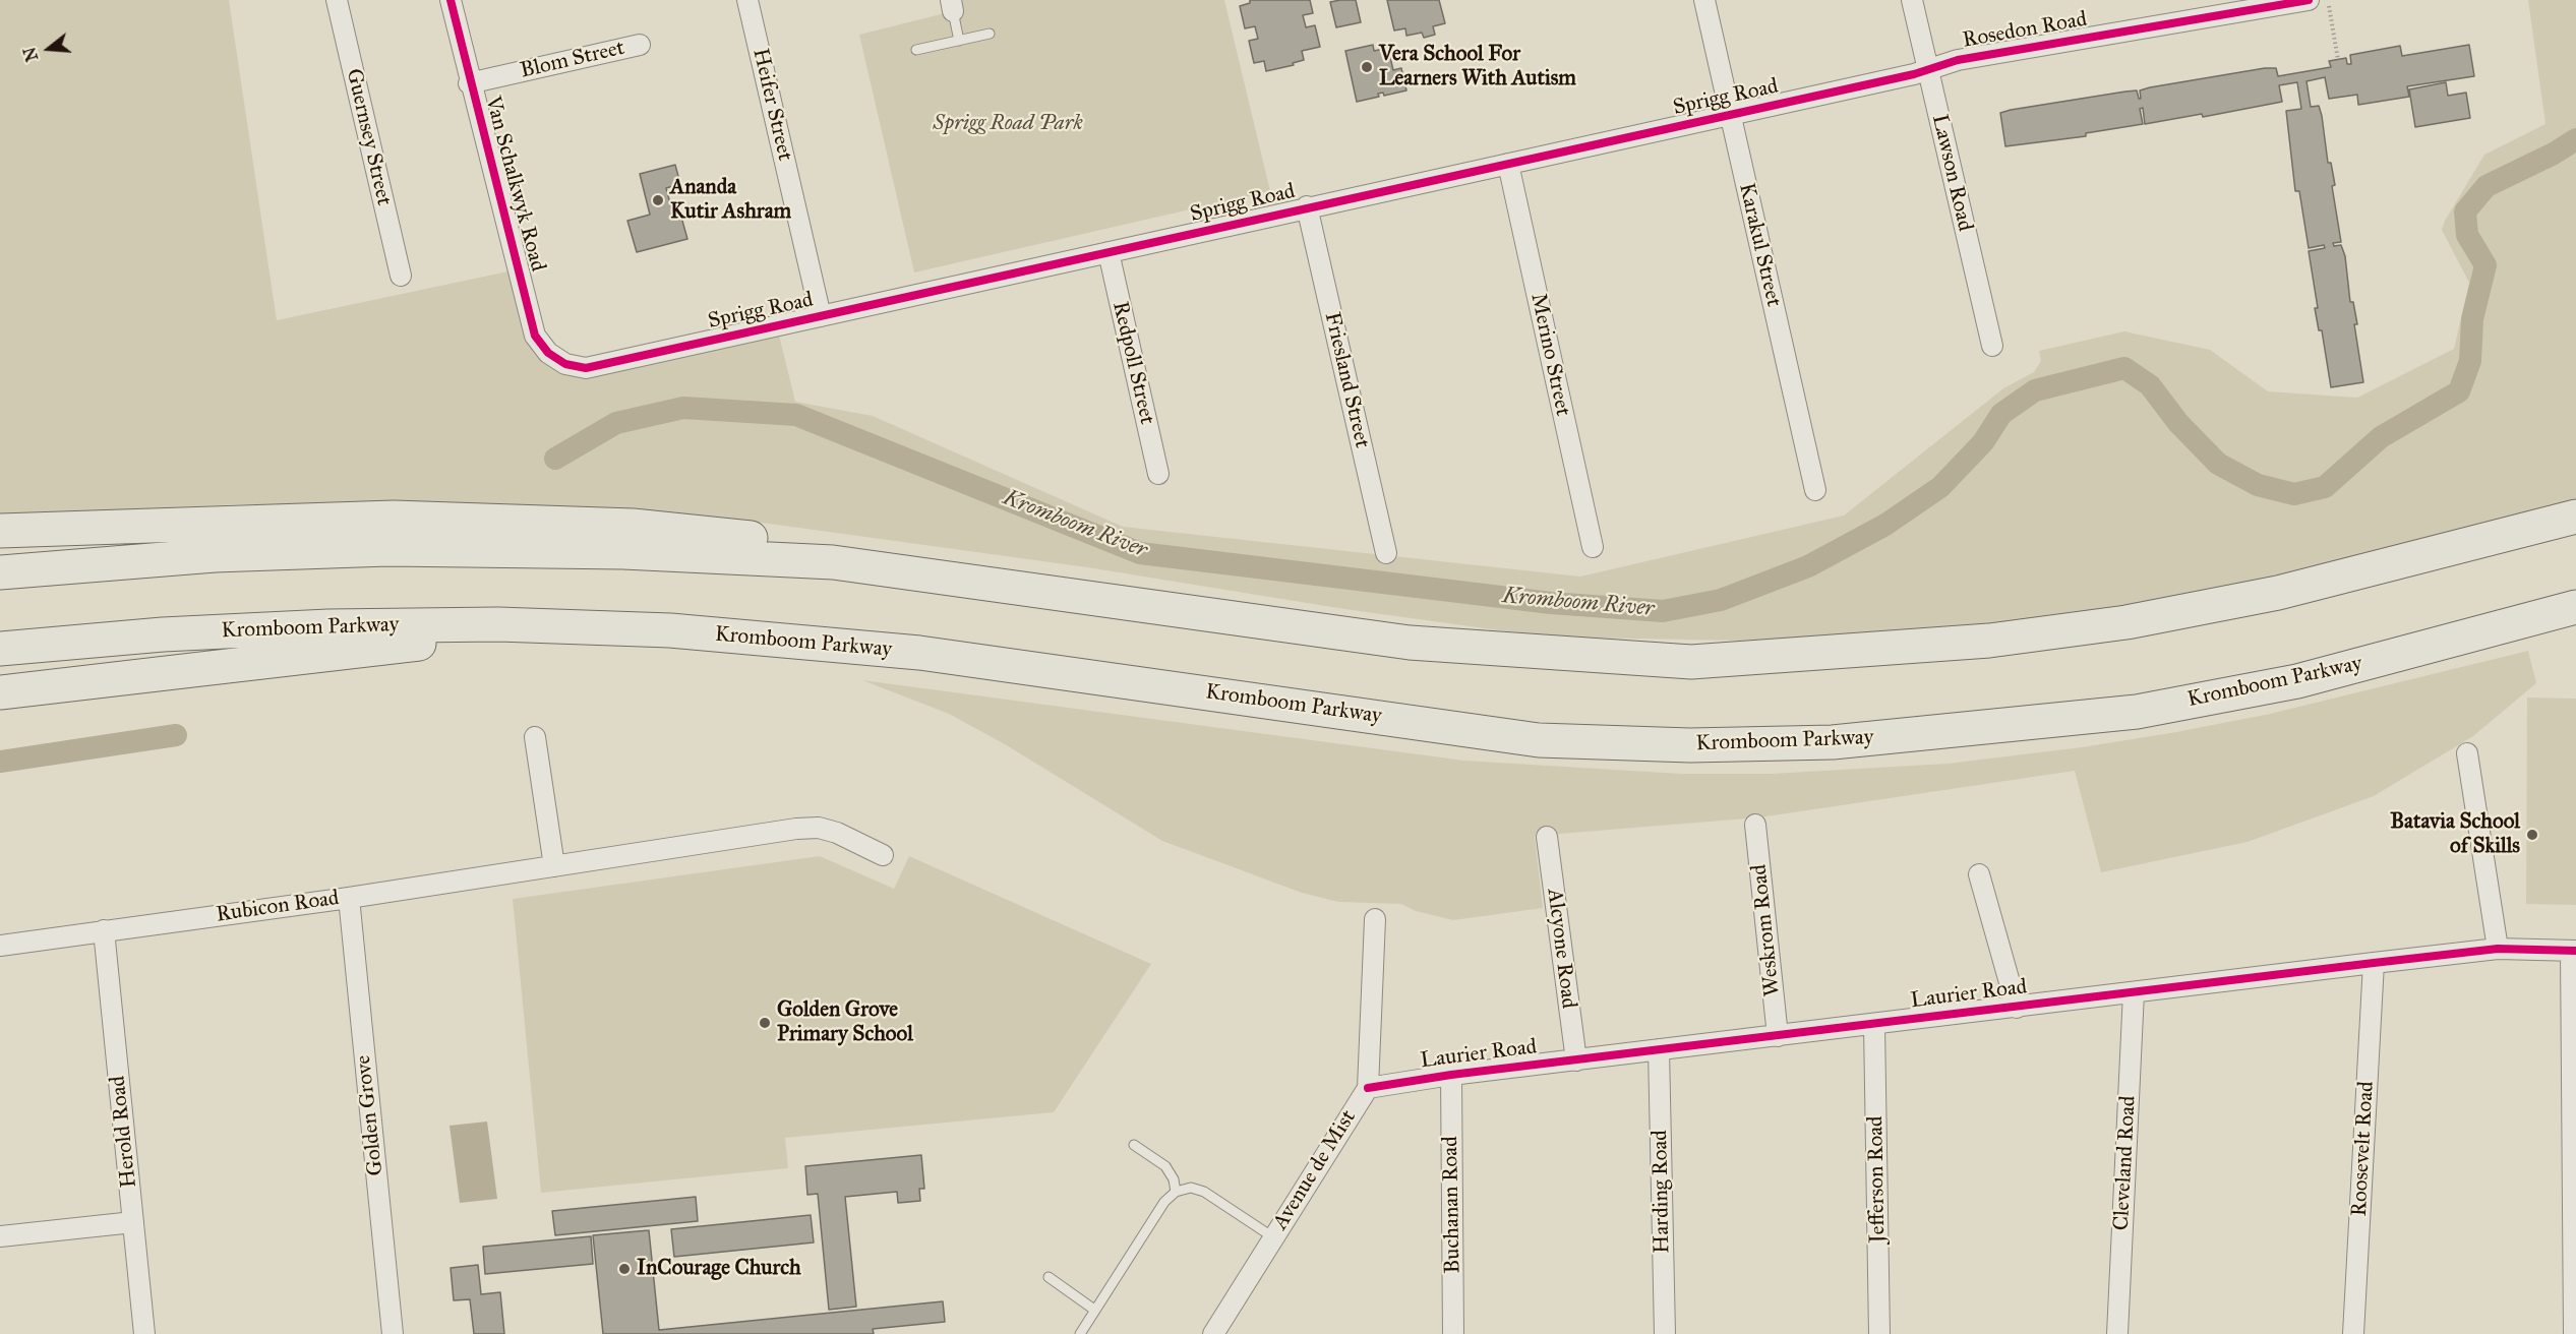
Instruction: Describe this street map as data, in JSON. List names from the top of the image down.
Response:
{
  "streets": {
    "highway": ["Kromboom Parkway"],
    "street": [
      "Rosedon Road",
      "Blom Street",
      "Sprigg Road",
      "Heifer Street",
      "Guernsey Street",
      "Lawson Road",
      "Van Schalkwyk Road",
      "Karakul Street",
      "Merino Street",
      "Redpoll Street",
      "Friesland Street",
      "Rubicon Road",
      "Weskrom Road",
      "Alcyone Road",
      "Laurier Road",
      "Golden Grove",
      "Herold Road",
      "Roosevelt Road",
      "Cleveland Road",
      "Avenue de Mist",
      "Jefferson Road",
      "Harding Road",
      "Buchanan Road"
    ]
  },
  "crossings": [
    ["Rosedon Road", "Sprigg Road"],
    ["Rosedon Road", "Lawson Road"],
    ["Blom Street", "Van Schalkwyk Road"],
    ["Sprigg Road", "Heifer Street"],
    ["Sprigg Road", "Lawson Road"],
    ["Sprigg Road", "Van Schalkwyk Road"],
    ["Sprigg Road", "Karakul Street"],
    ["Sprigg Road", "Merino Street"],
    ["Sprigg Road", "Redpoll Street"],
    ["Sprigg Road", "Friesland Street"],
    ["Rubicon Road", "Golden Grove"],
    ["Rubicon Road", "Herold Road"],
    ["Weskrom Road", "Laurier Road"],
    ["Alcyone Road", "Laurier Road"],
    ["Laurier Road", "Roosevelt Road"],
    ["Laurier Road", "Cleveland Road"],
    ["Laurier Road", "Avenue de Mist"],
    ["Laurier Road", "Jefferson Road"],
    ["Laurier Road", "Harding Road"],
    ["Laurier Road", "Buchanan Road"]
  ],
  "water": ["Kromboom River"],
  "parks": ["Sprigg Road Park"],
  "places": [
    "Vera School For Learners With Autism",
    "Ananda Kutir Ashram",
    "Batavia School of Skills",
    "Golden Grove Primary School",
    "InCourage Church"
  ],
  "north": "left"
}
